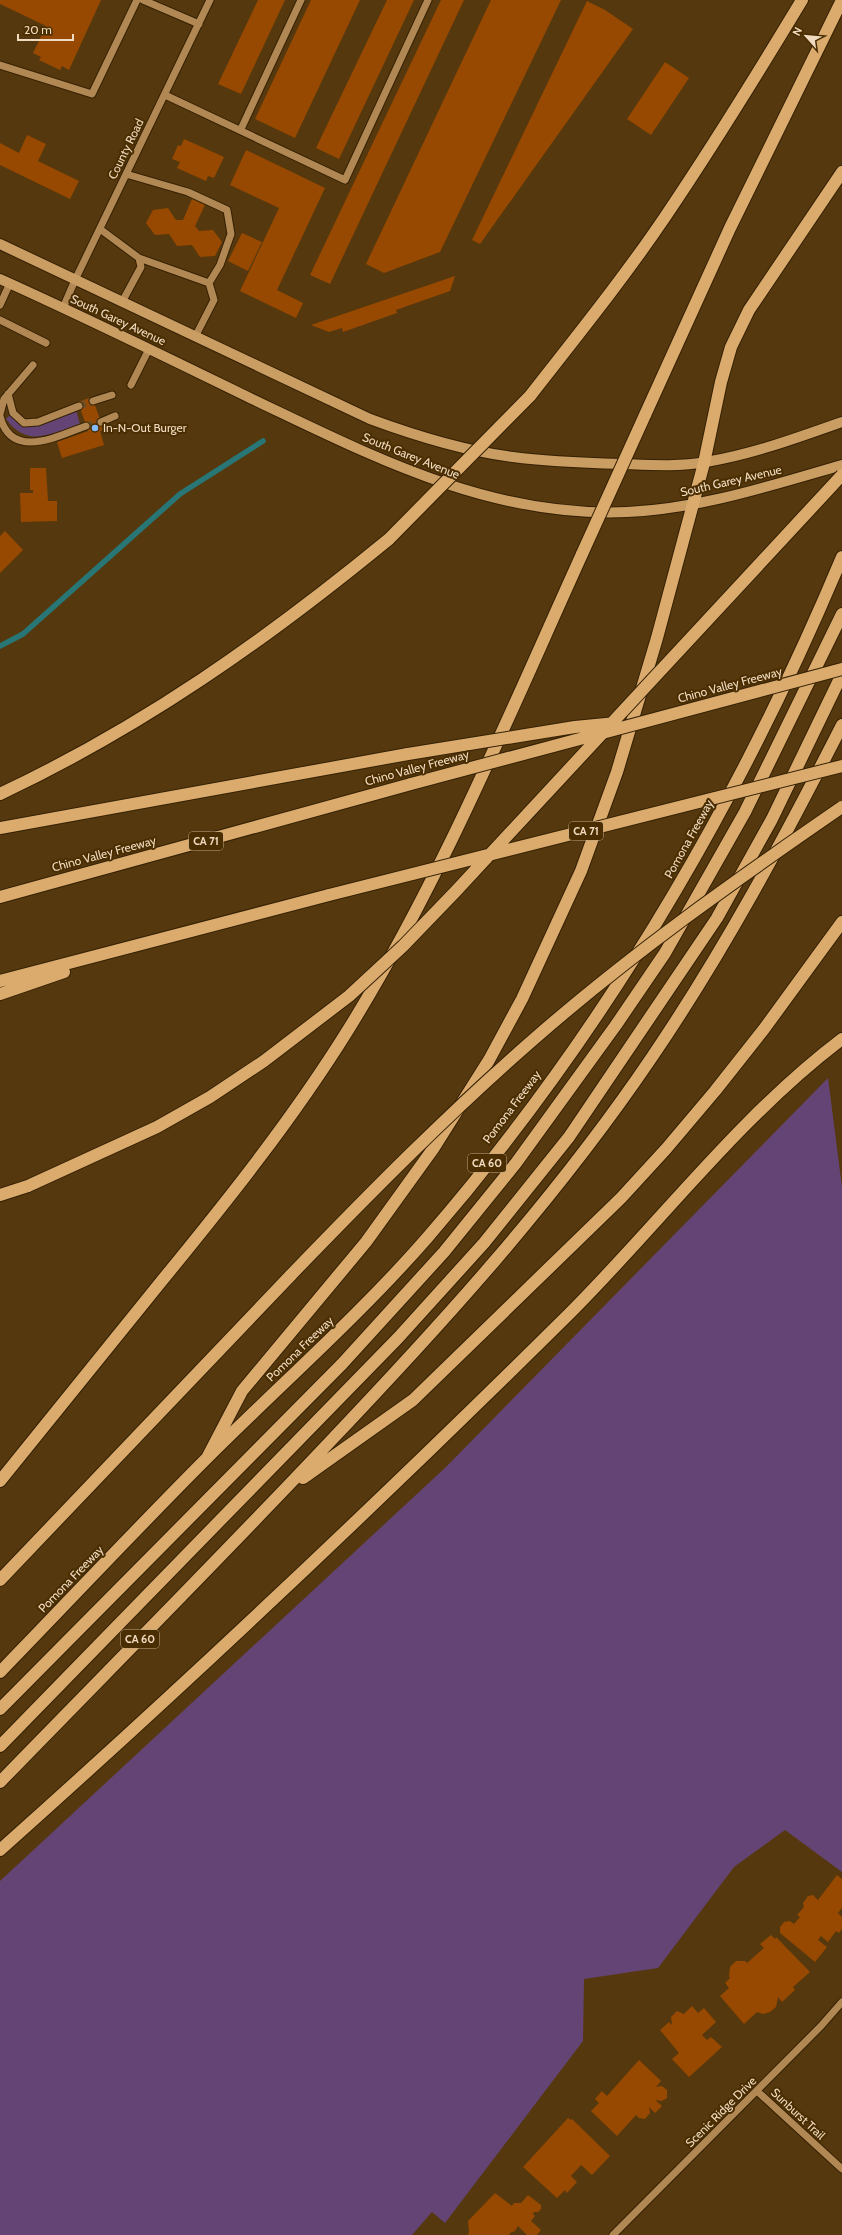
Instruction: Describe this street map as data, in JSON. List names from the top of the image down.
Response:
{
  "streets": {
    "highway": [
      "Chino Valley Freeway",
      "CA 71",
      "Pomona Freeway",
      "CA 60"
    ],
    "main road": ["South Garey Avenue"],
    "street": ["County Road", "Scenic Ridge Drive", "Sunburst Trail"]
  },
  "crossings": [
    ["County Road", "South Garey Avenue"],
    ["Scenic Ridge Drive", "Sunburst Trail"]
  ],
  "places": ["In-N-Out Burger"],
  "scale_bar": "20 m",
  "north": "top left"
}
